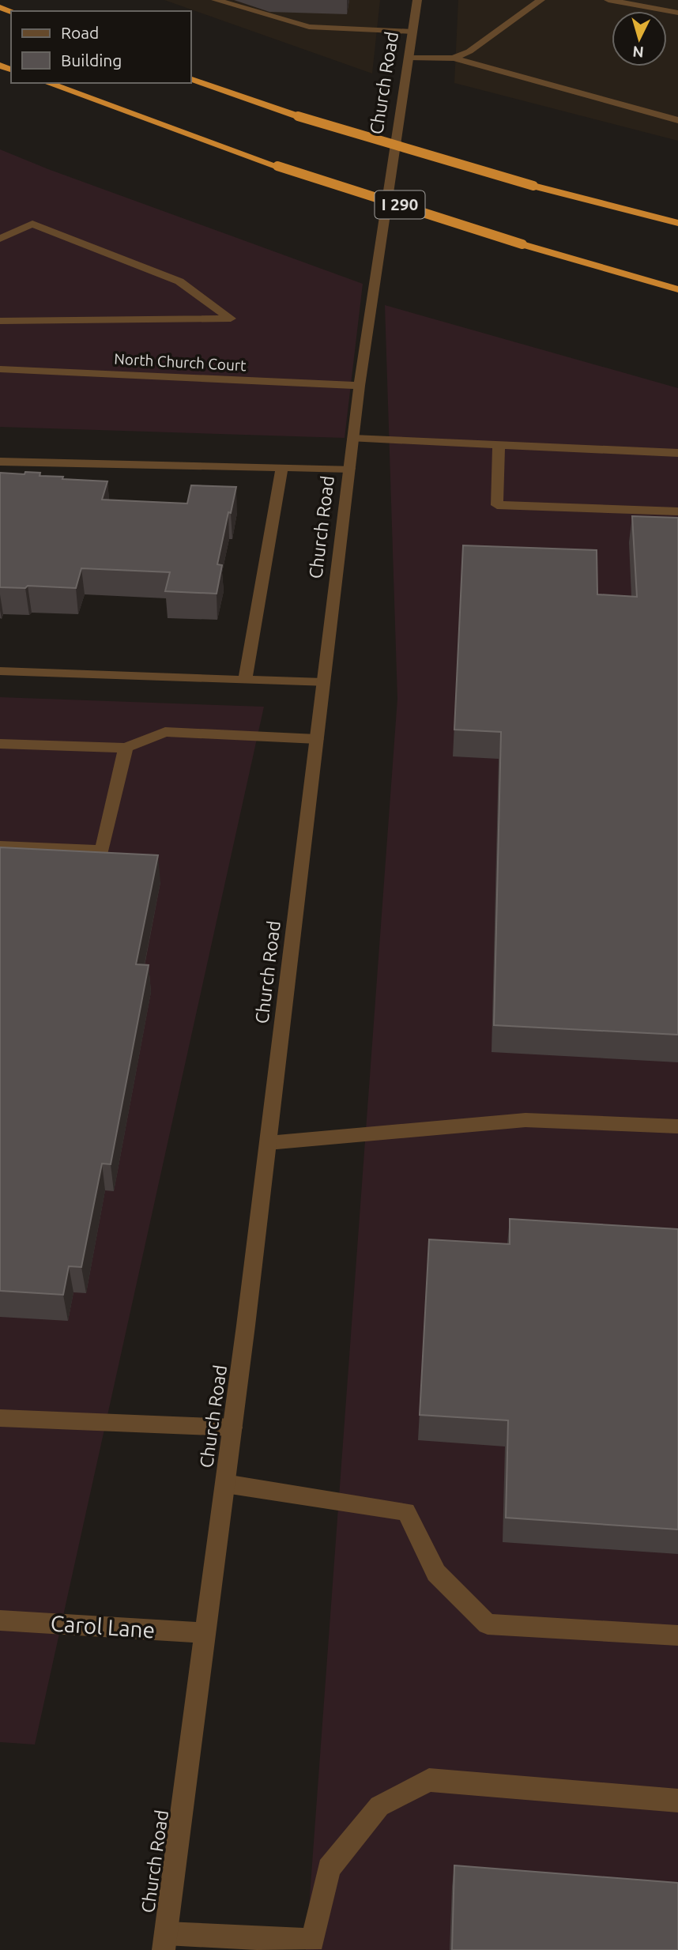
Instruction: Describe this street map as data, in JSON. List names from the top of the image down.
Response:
{
  "streets": {
    "highway": ["I 290"],
    "street": ["Church Road", "North Church Court", "Carol Lane"]
  },
  "crossings": [
    ["Church Road", "North Church Court"],
    ["Church Road", "Carol Lane"]
  ],
  "legend": ["Road", "Building"],
  "north": "bottom"
}
